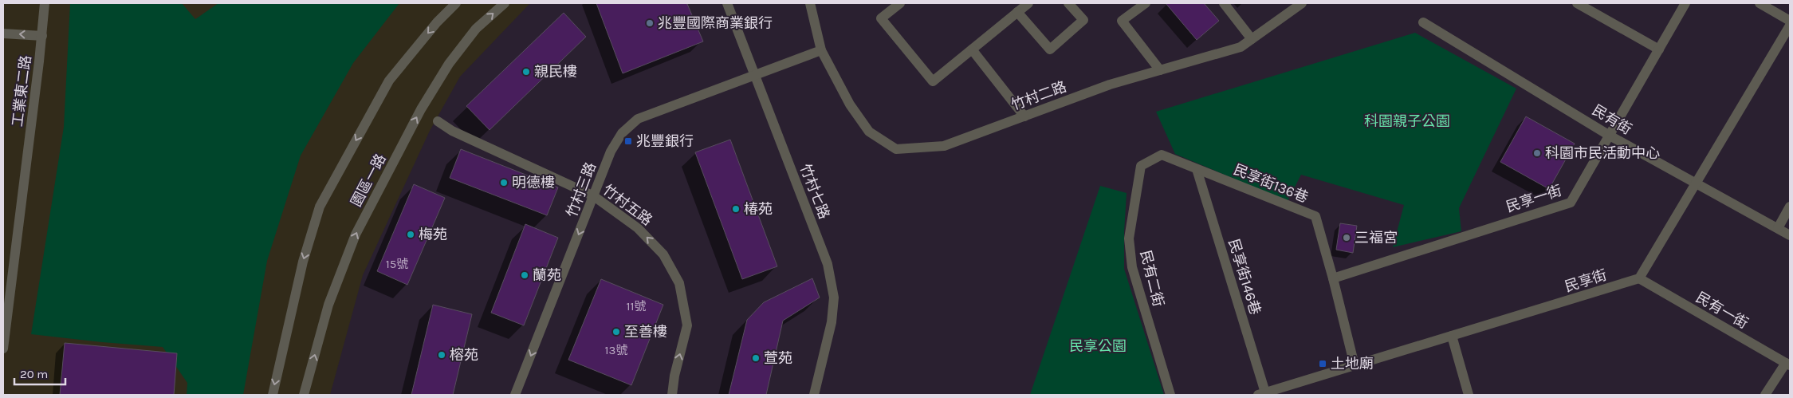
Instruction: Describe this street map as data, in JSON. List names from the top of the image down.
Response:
{
  "streets": {
    "street": [
      "工業東二路",
      "竹村二路",
      "民有街",
      "園區一路",
      "民享街136巷",
      "竹村三路",
      "竹村七路",
      "民享一街",
      "竹村五路",
      "民享街146巷",
      "民有二街",
      "民享街",
      "民有一街"
    ]
  },
  "crossings": [
    ["竹村二路", "竹村三路"],
    ["民有街", "民享一街"],
    ["民享街136巷", "民享一街"],
    ["民享街136巷", "民享街146巷"],
    ["民享街136巷", "民有二街"],
    ["民享街136巷", "民享街"],
    ["竹村三路", "竹村七路"],
    ["竹村三路", "竹村五路"],
    ["民享街146巷", "民享街"],
    ["民享街", "民有一街"]
  ],
  "one_way": ["竹村三路", "竹村五路"],
  "parks": ["科園親子公園", "民享公園"],
  "places": {
    "other": [
      "兆豐國際商業銀行",
      "親民樓",
      "科園市民活動中心",
      "明德樓",
      "椿苑",
      "梅苑",
      "三福宮",
      "蘭苑",
      "至善樓",
      "榕苑",
      "萱苑"
    ],
    "transit": ["兆豐銀行", "土地廟"]
  },
  "house_numbers": ["15號", "11號", "13號"],
  "scale_bar": "20 m"
}
